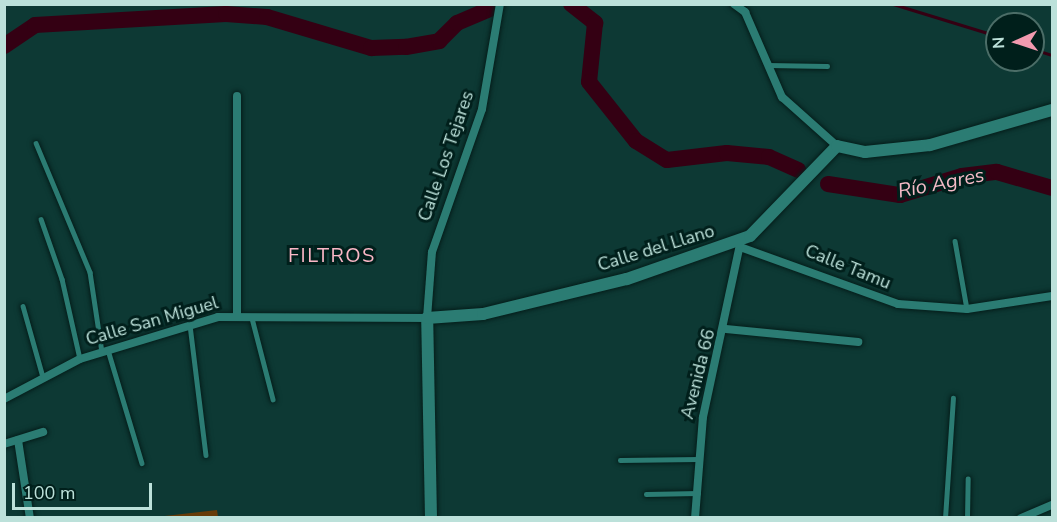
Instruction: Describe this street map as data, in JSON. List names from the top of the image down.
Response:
{
  "streets": {
    "main road": ["Calle del Llano"],
    "street": [
      "Calle Los Tejares",
      "Calle Tamu",
      "Calle San Miguel",
      "Avenida 66"
    ]
  },
  "crossings": [
    ["Calle Los Tejares", "Calle del Llano"],
    ["Calle Los Tejares", "Calle San Miguel"],
    ["Calle del Llano", "Calle Tamu"],
    ["Calle del Llano", "Calle San Miguel"],
    ["Calle del Llano", "Avenida 66"],
    ["Calle Tamu", "Avenida 66"]
  ],
  "districts": ["FILTROS"],
  "water": ["Río Agres"],
  "scale_bar": "100 m",
  "north": "left"
}
